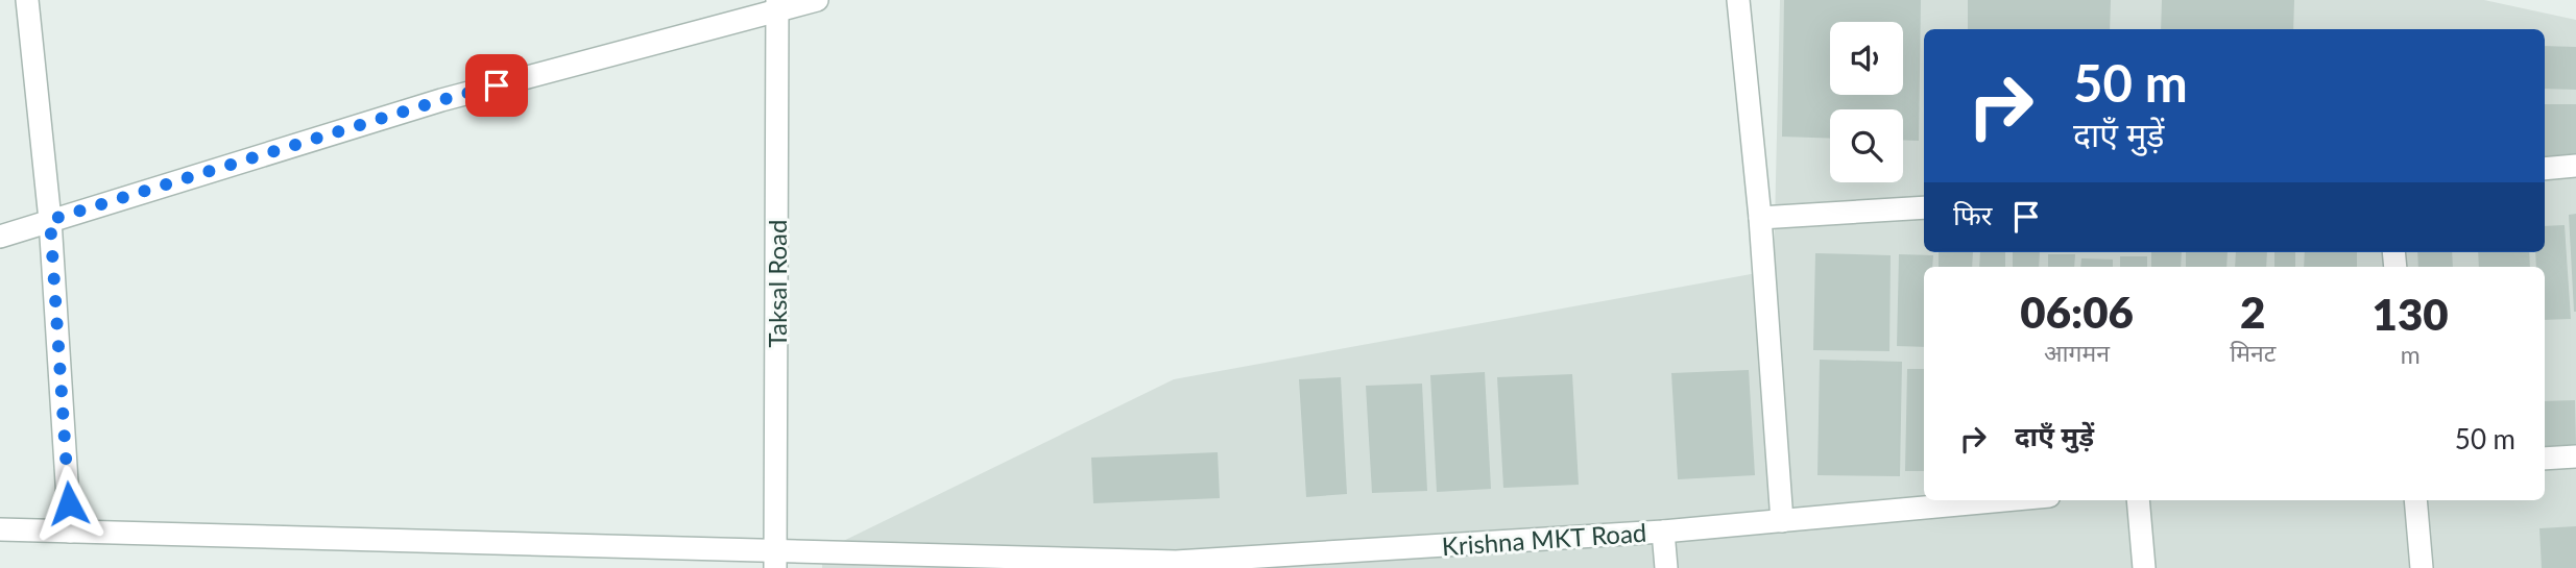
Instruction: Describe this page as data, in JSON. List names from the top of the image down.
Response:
{
  "streets": {
    "street": ["Taksal Road", "Krishna MKT Road"]
  },
  "crossings": [
    ["Taksal Road", "Krishna MKT Road"]
  ],
  "page": {
    "turn": ["50 m", "दाएँ मुड़ें"],
    "then": "फिर",
    "eta": [
      "06:06",
      "आगमन",
      "2",
      "मिनट",
      "130",
      "m"
    ],
    "list": [
      {
        "name": "दाएँ मुड़ें",
        "value": "50 m"
      }
    ]
  }
}
